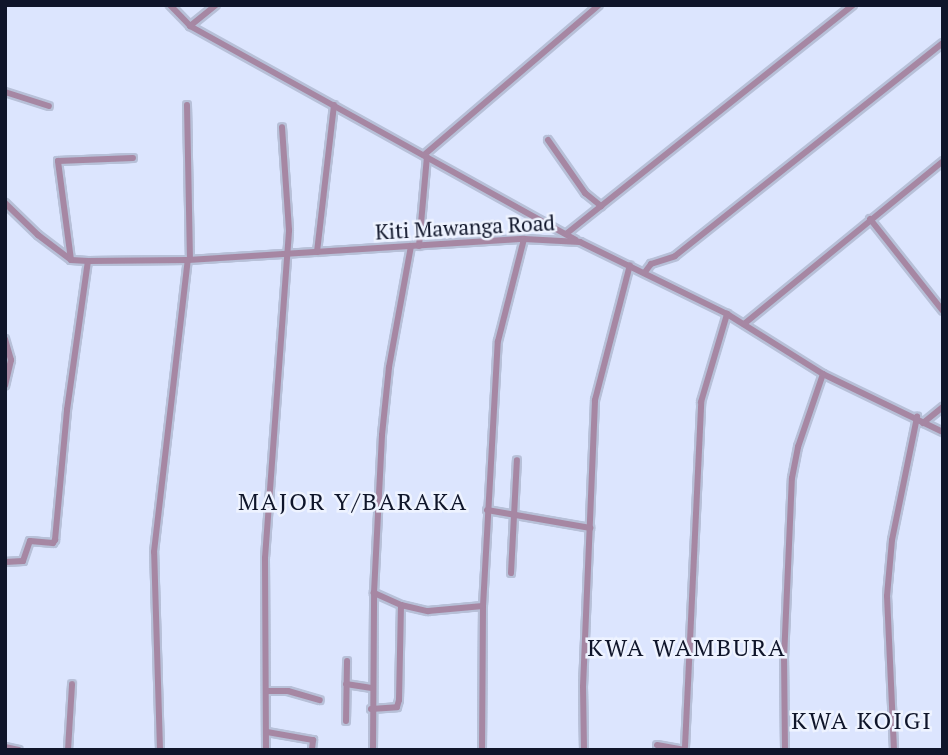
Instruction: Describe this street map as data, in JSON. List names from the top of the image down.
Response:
{
  "streets": {
    "street": ["Kiti Mawanga Road"]
  },
  "districts": ["MAJOR Y/BARAKA", "KWA WAMBURA", "KWA KOIGI"]
}
